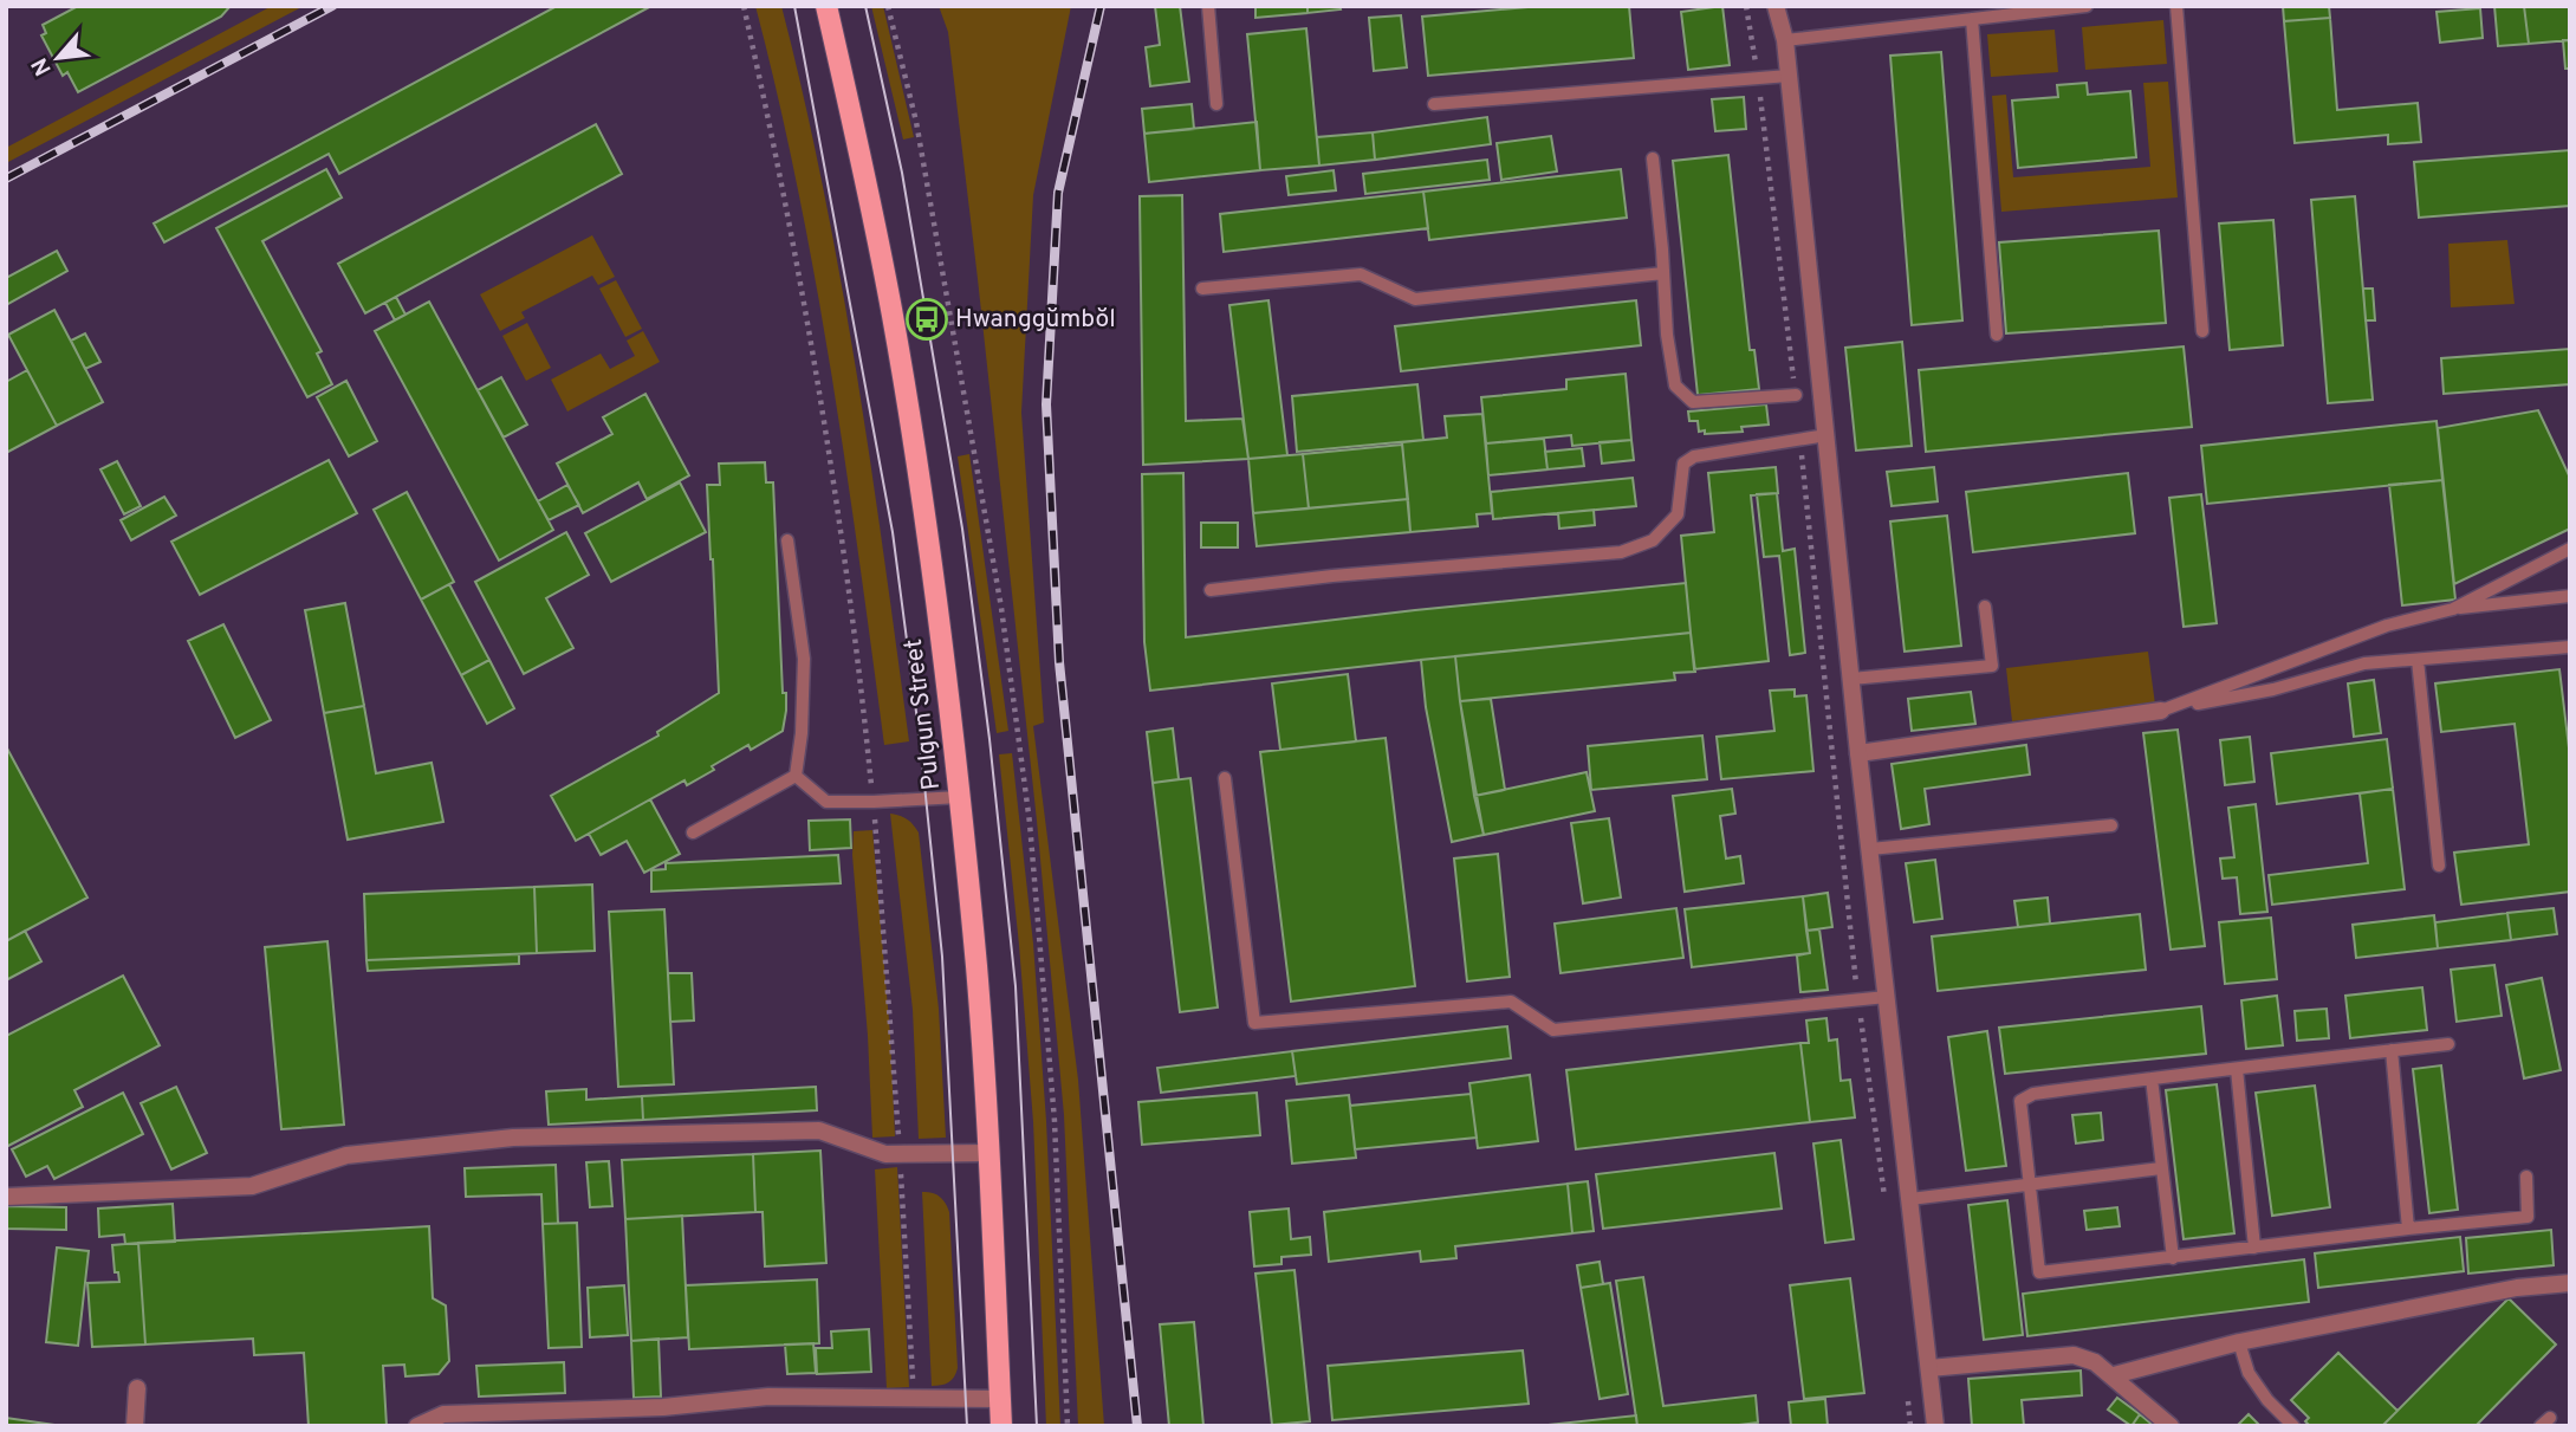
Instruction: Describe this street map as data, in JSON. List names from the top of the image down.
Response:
{
  "streets": {
    "main road": ["Pulgun Street"]
  },
  "places": {
    "bus stop": ["Hwanggŭmbŏl"]
  },
  "north": "bottom left"
}
